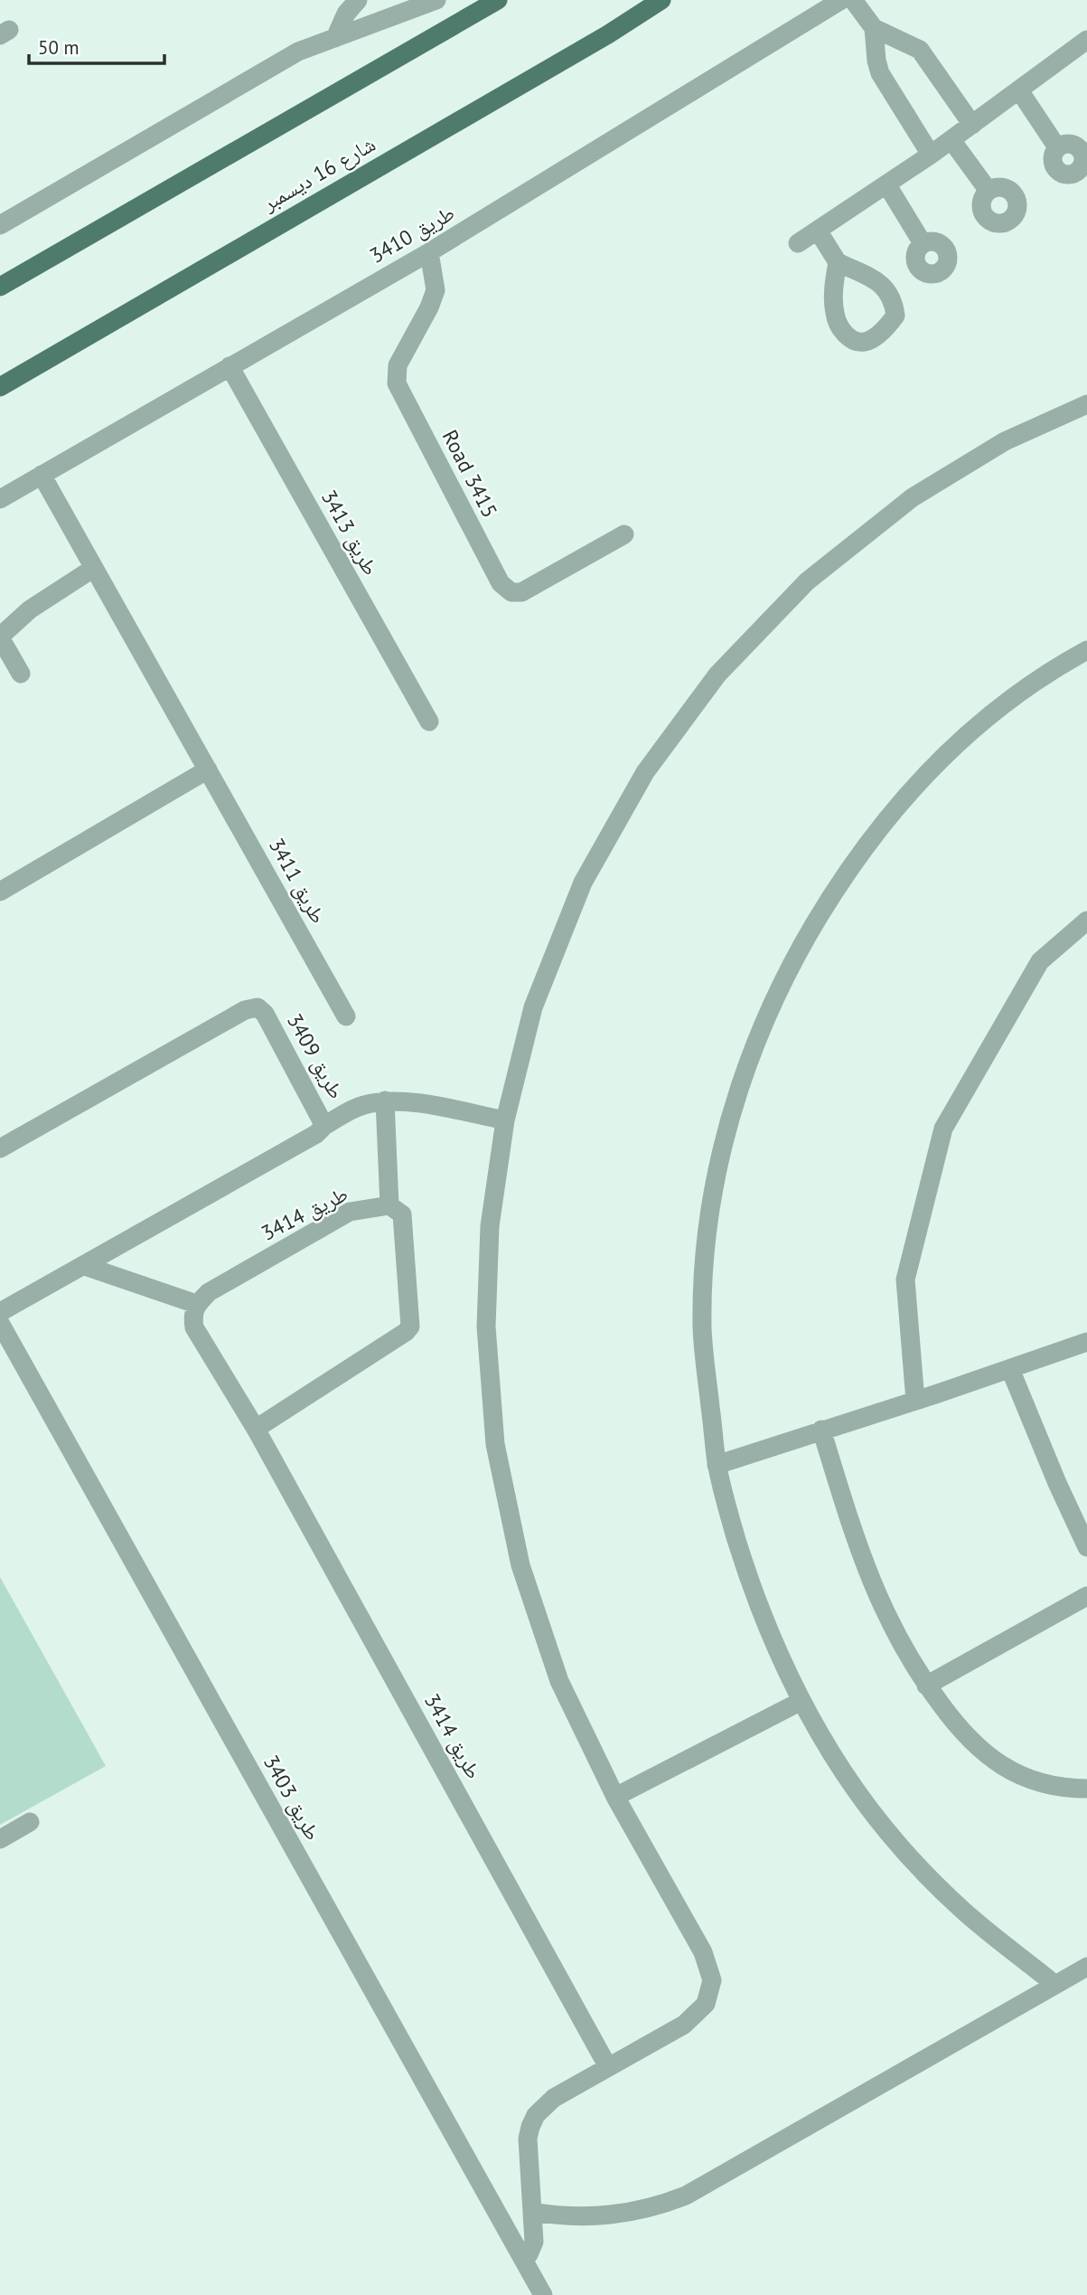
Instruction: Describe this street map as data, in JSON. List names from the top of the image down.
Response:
{
  "streets": {
    "main road": ["شارع 16 ديسمبر"],
    "street": [
      "طريق 3410",
      "Road 3415",
      "طريق 3413",
      "طريق 3411",
      "طريق 3409",
      "طريق 3414",
      "طريق 3403"
    ]
  },
  "crossings": [
    ["طريق 3410", "Road 3415"],
    ["طريق 3410", "طريق 3413"],
    ["طريق 3410", "طريق 3411"]
  ],
  "scale_bar": "50 m"
}
